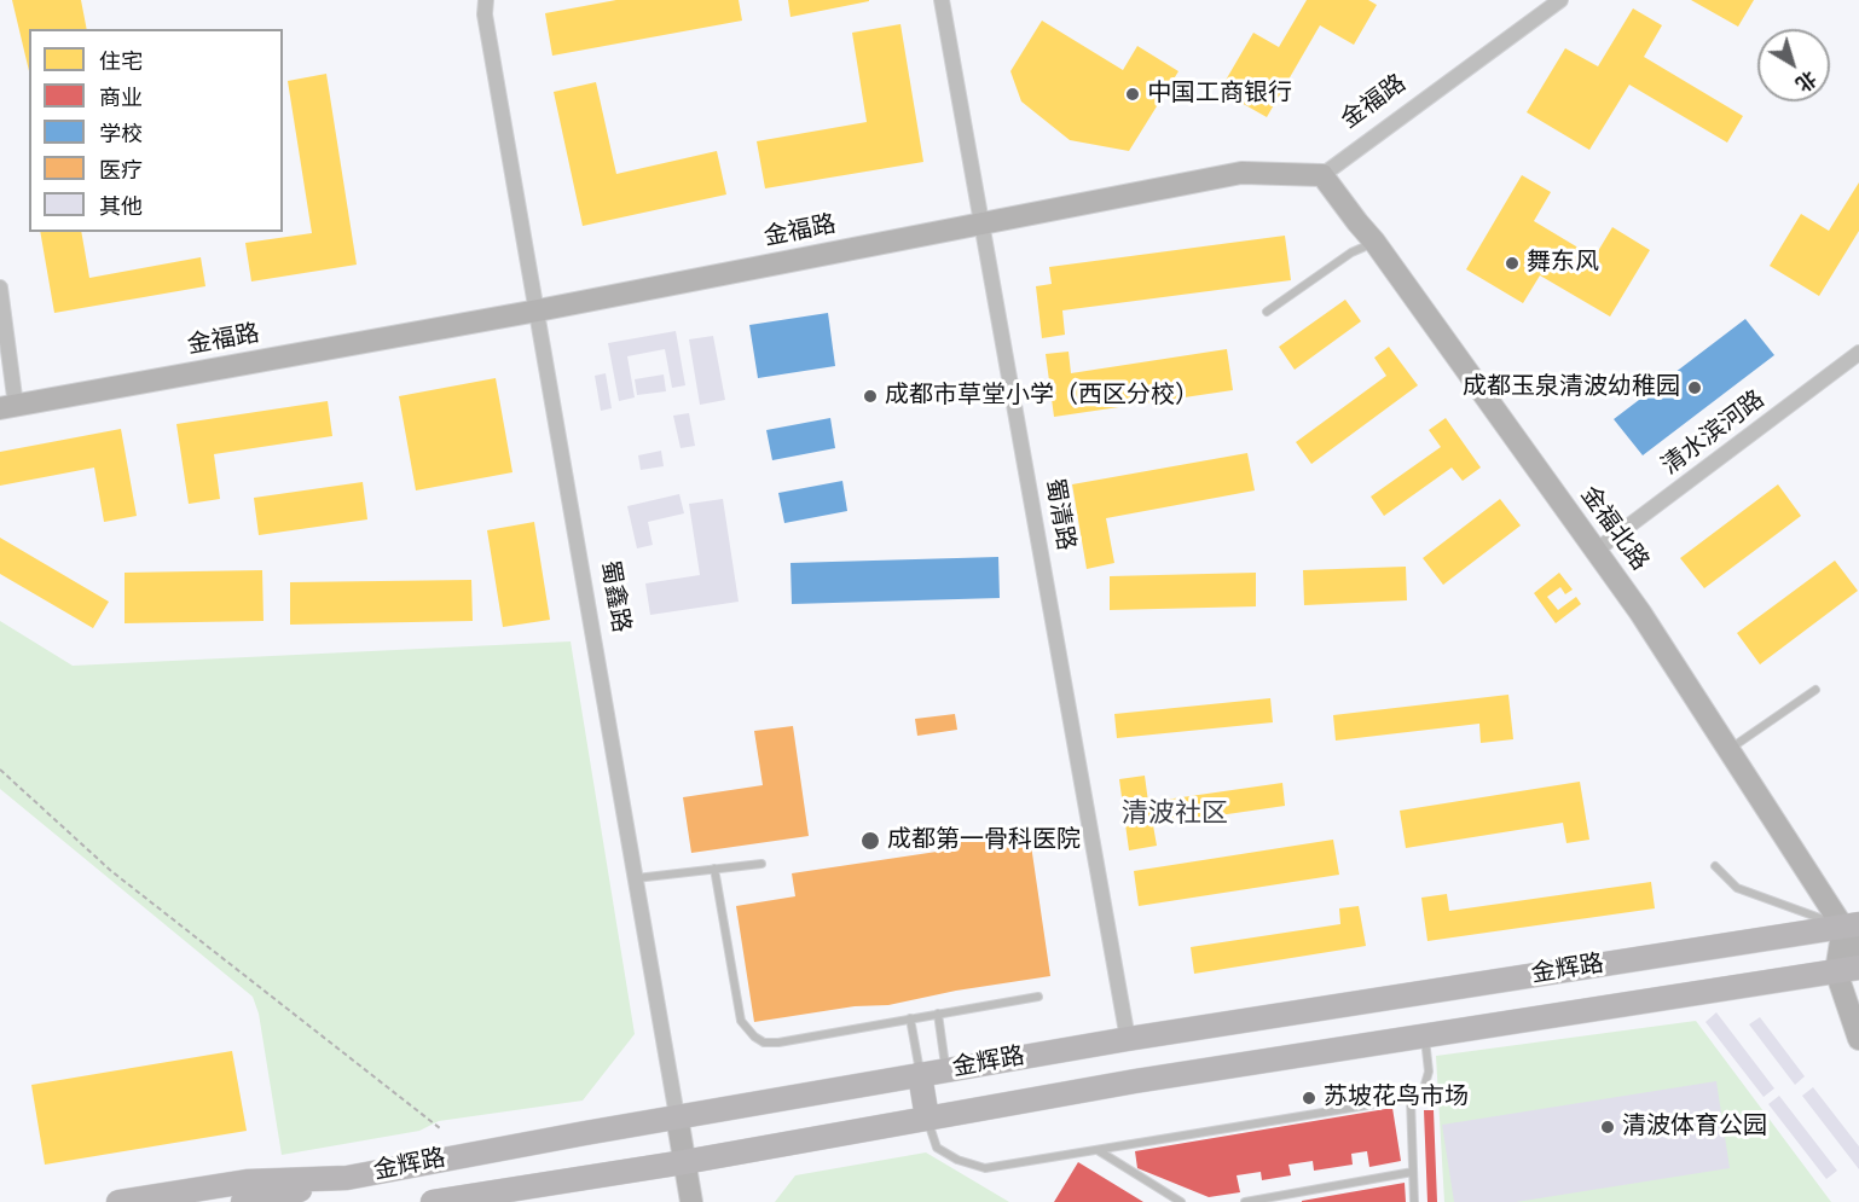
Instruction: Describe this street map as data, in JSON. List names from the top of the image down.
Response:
{
  "streets": {
    "main road": ["金辉路"],
    "street": [
      "金福路",
      "清水滨河路",
      "蜀清路",
      "金福北路",
      "蜀鑫路"
    ]
  },
  "crossings": [
    ["金福路", "蜀清路"],
    ["金福路", "金福北路"],
    ["金福路", "蜀鑫路"],
    ["清水滨河路", "金福北路"],
    ["蜀清路", "金辉路"],
    ["金福北路", "金辉路"],
    ["蜀鑫路", "金辉路"]
  ],
  "districts": ["清波社区"],
  "places": [
    "中国工商银行",
    "舞东风",
    "成都玉泉清波幼稚园",
    "成都市草堂小学（西区分校）",
    "成都第一骨科医院",
    "苏坡花鸟市场",
    "清波体育公园"
  ],
  "legend": [
    "住宅",
    "商业",
    "学校",
    "医疗",
    "其他"
  ],
  "north": "bottom right"
}
